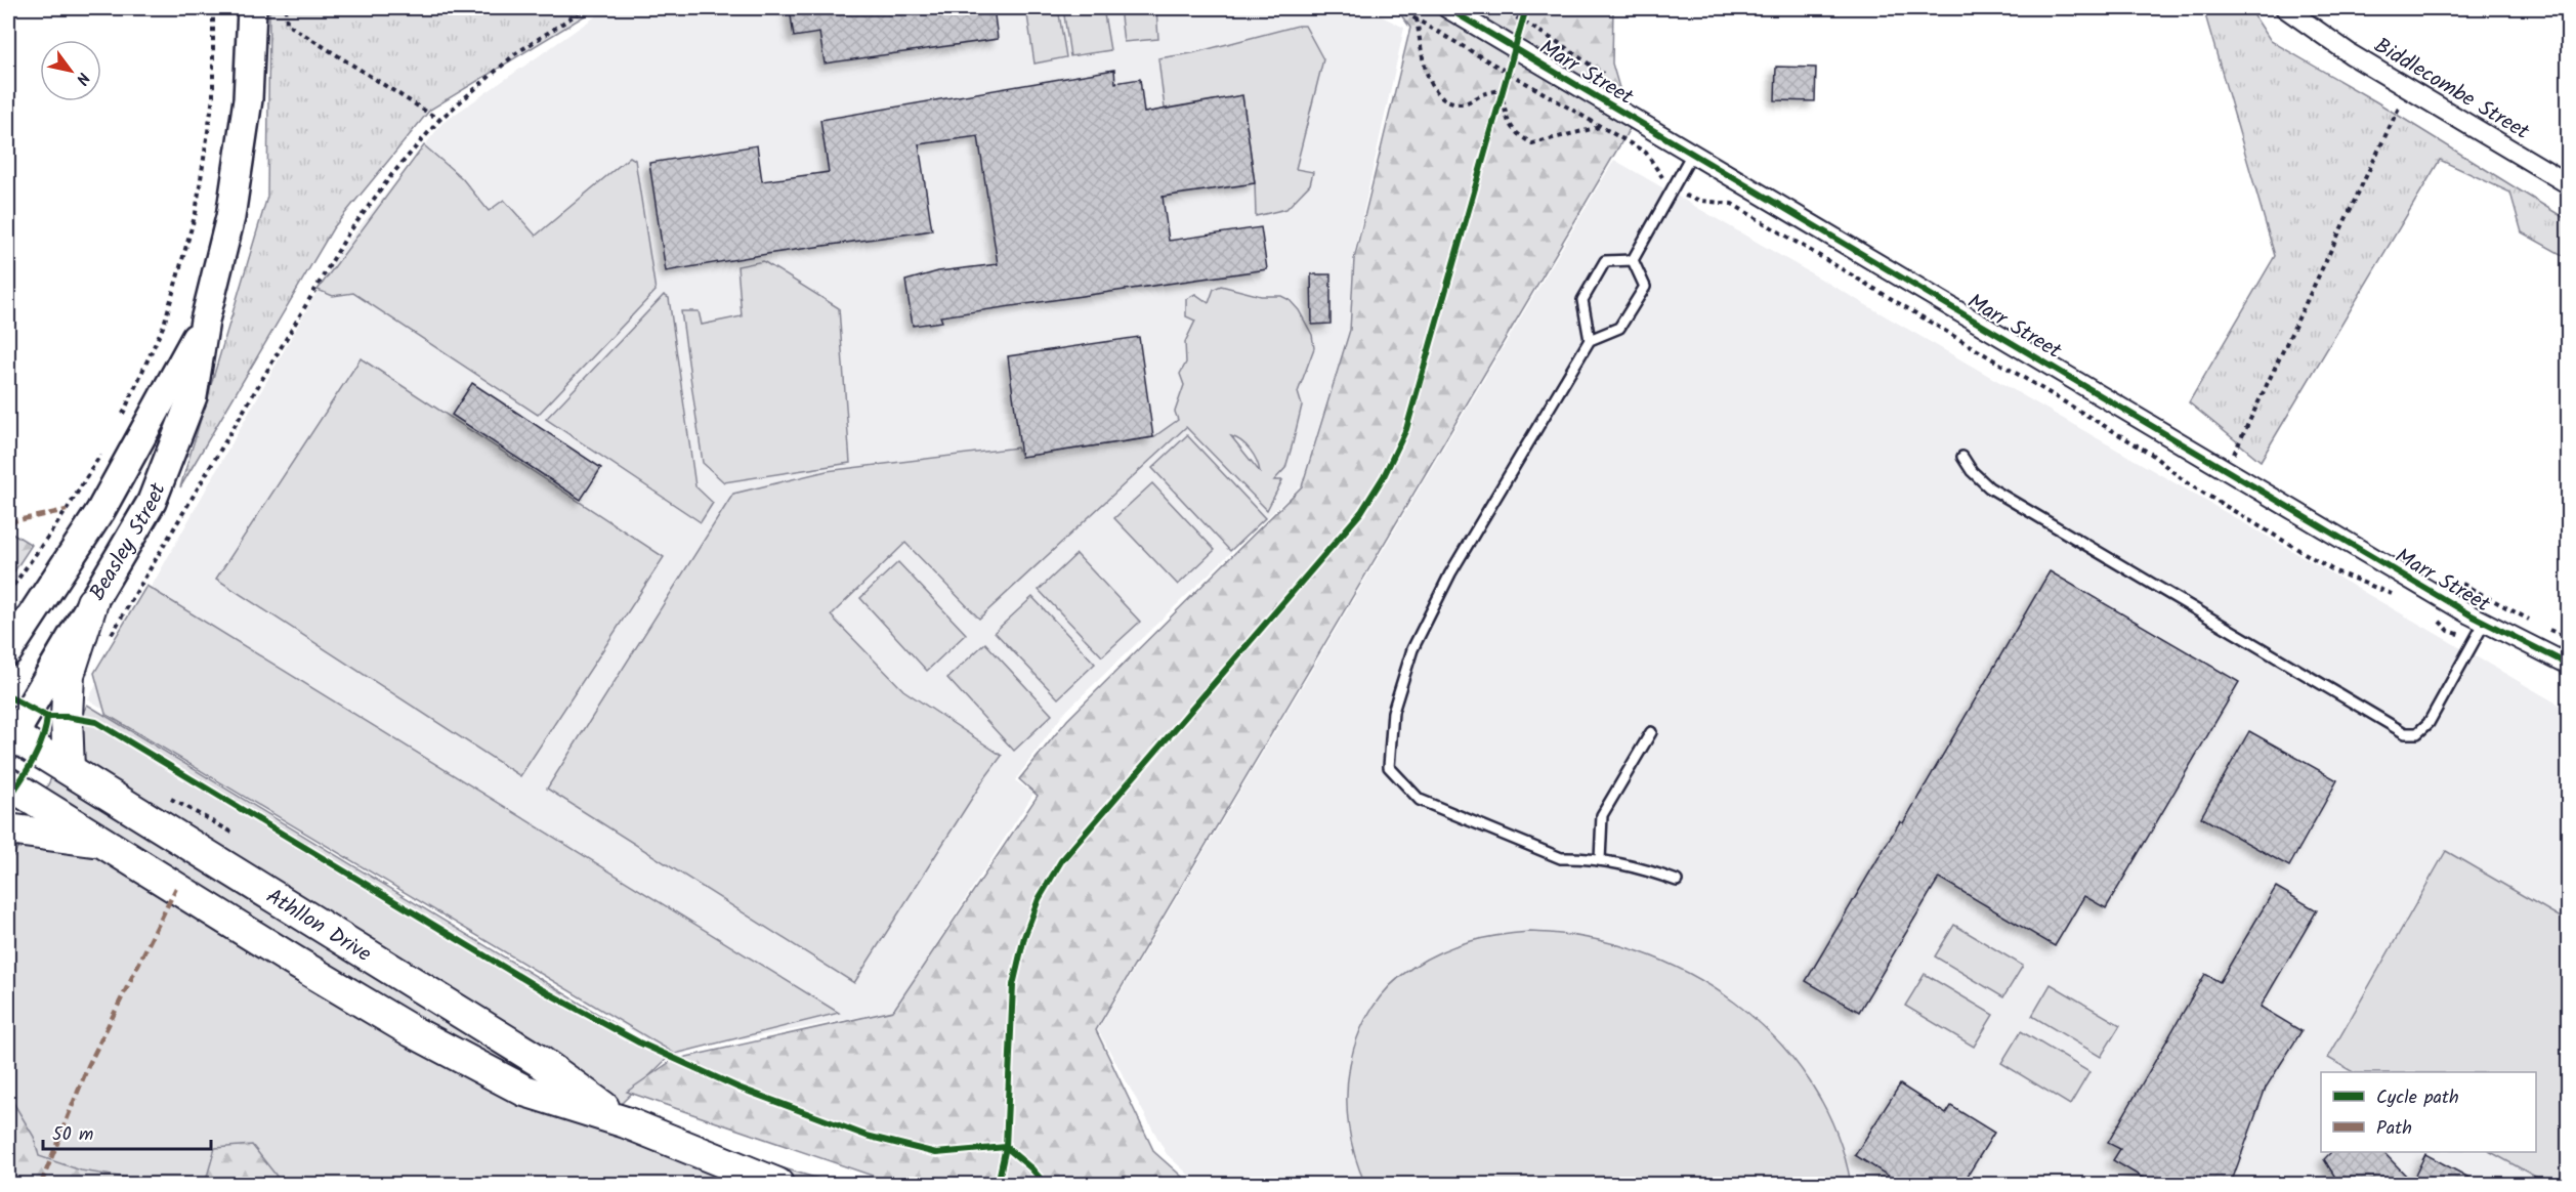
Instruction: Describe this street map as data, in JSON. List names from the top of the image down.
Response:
{
  "streets": {
    "main road": ["Beasley Street", "Athllon Drive"],
    "street": ["Marr Street", "Biddlecombe Street"]
  },
  "crossings": [
    ["Beasley Street", "Athllon Drive"]
  ],
  "legend": ["Cycle path", "Path"],
  "scale_bar": "50 m",
  "north": "bottom right"
}
